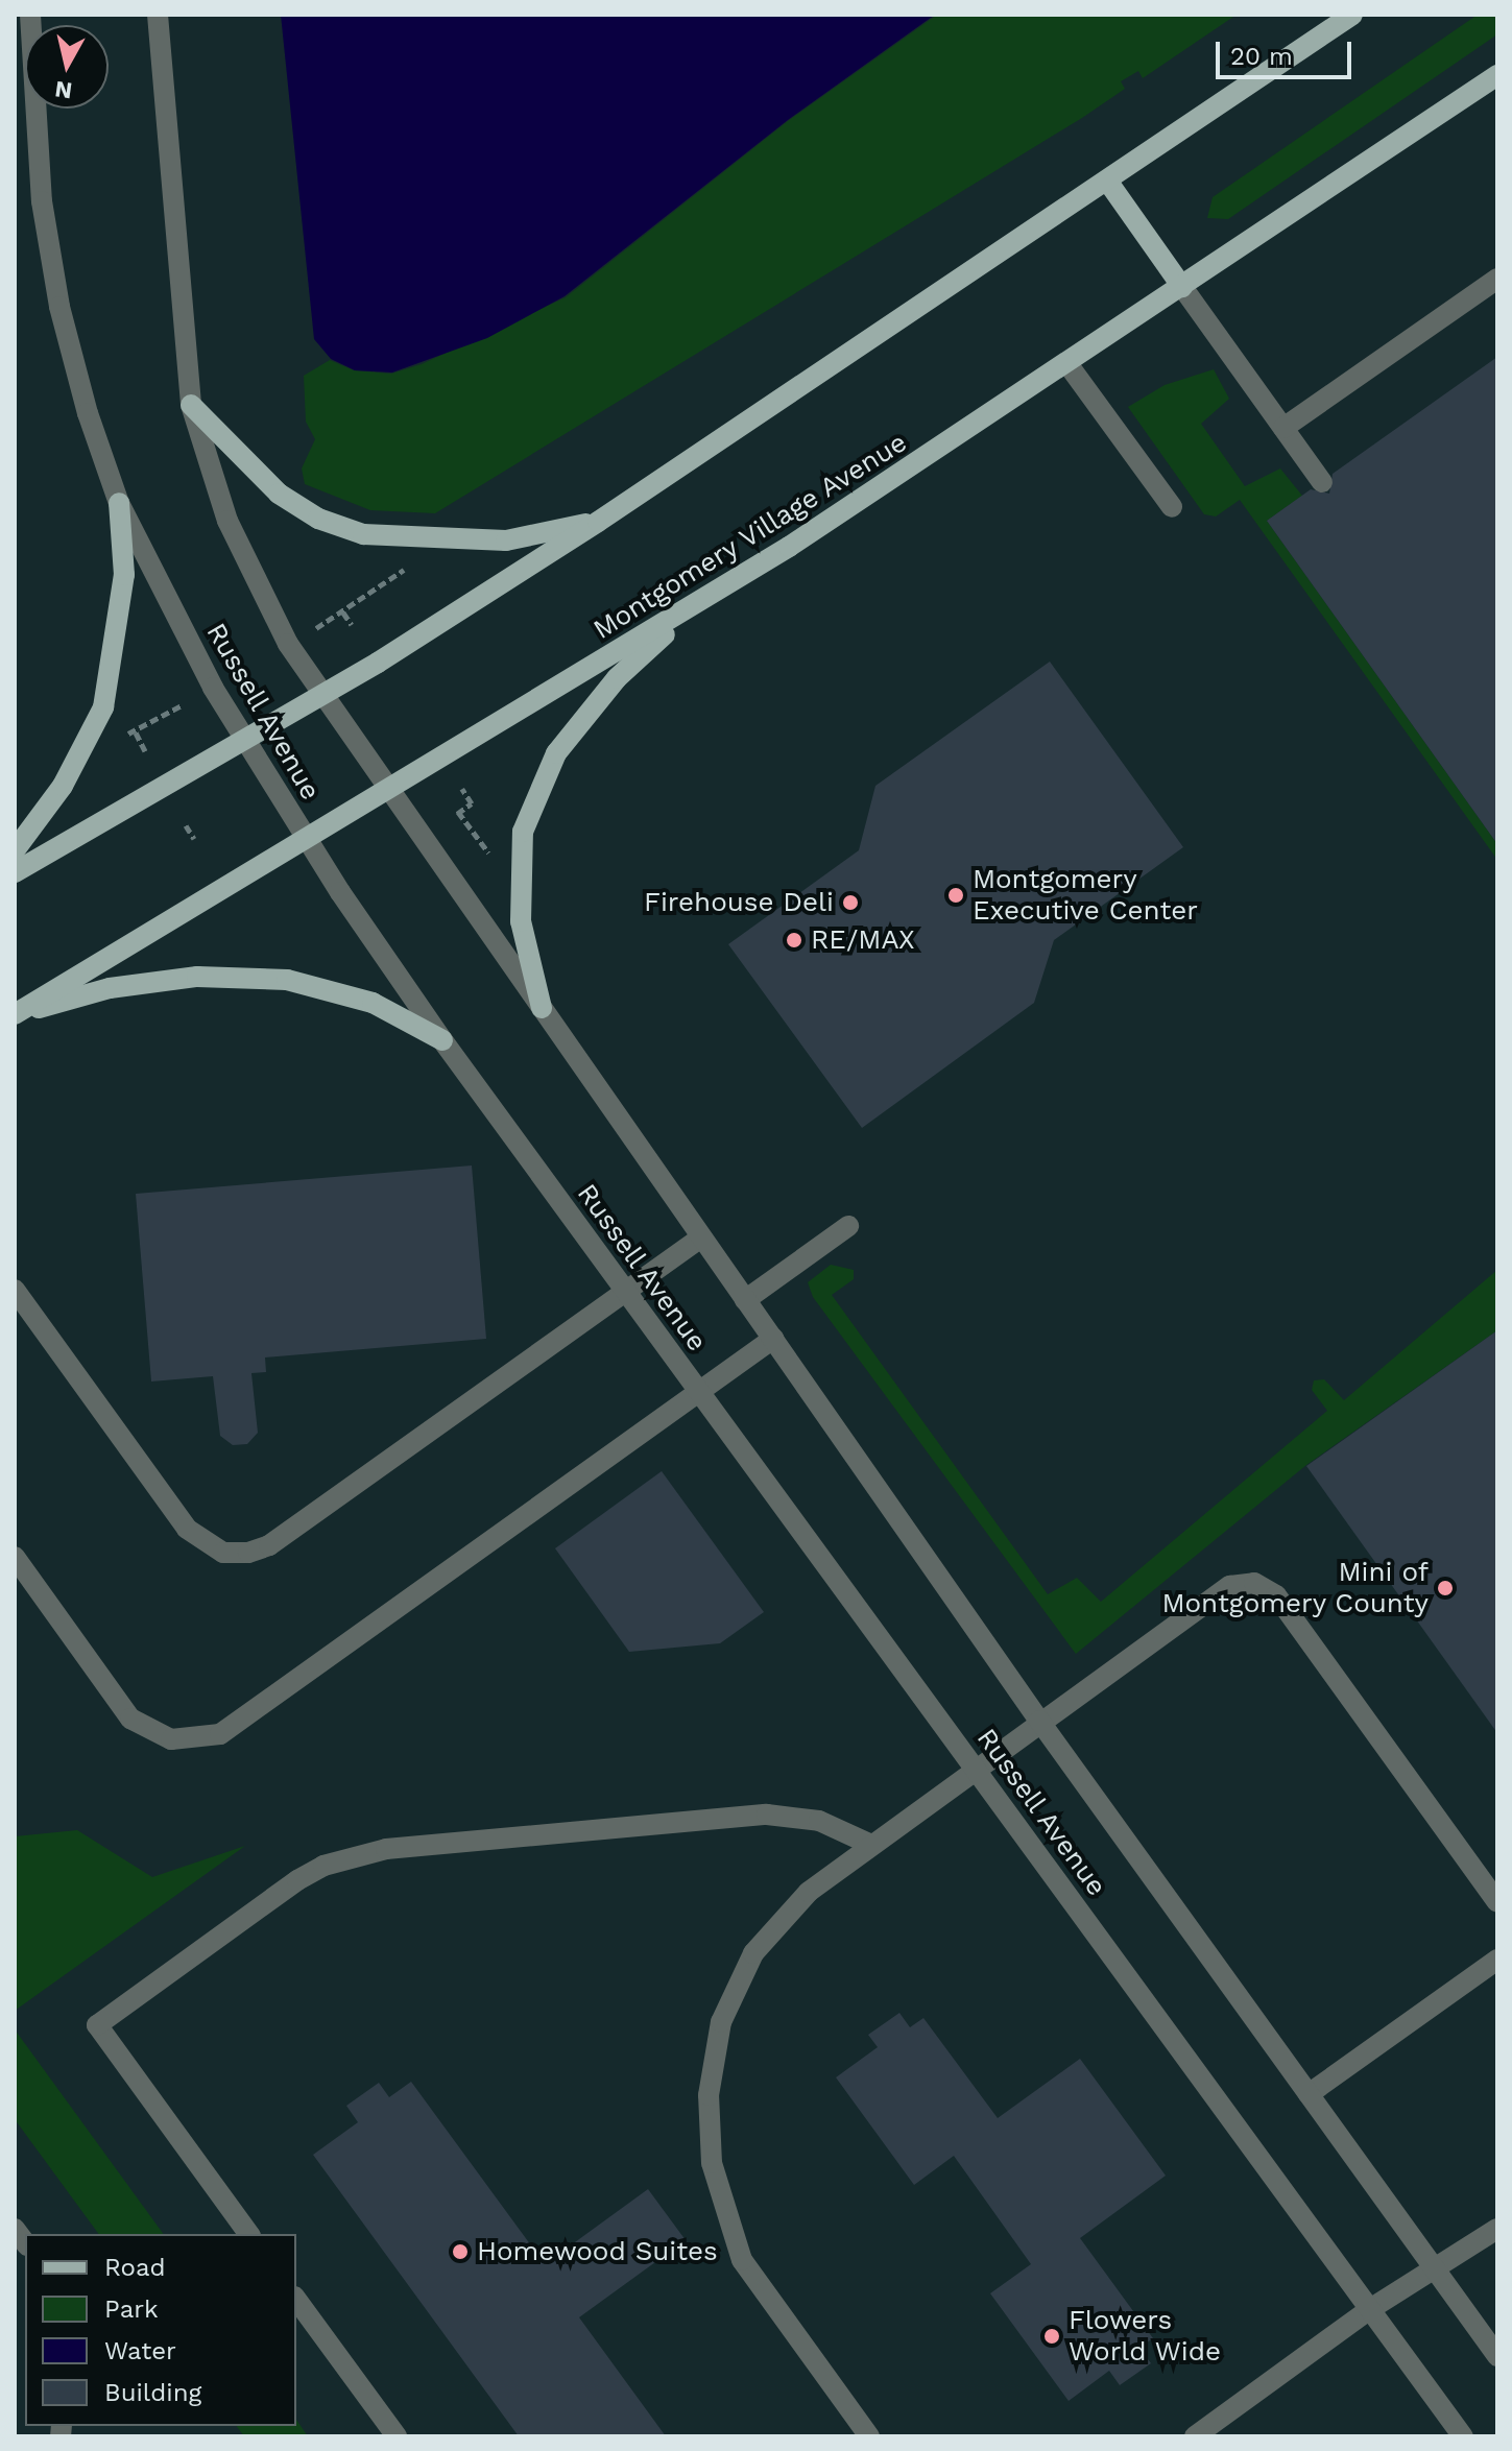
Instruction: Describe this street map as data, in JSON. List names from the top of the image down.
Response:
{
  "streets": {
    "main road": ["Montgomery Village Avenue"],
    "street": ["Russell Avenue"]
  },
  "crossings": [
    ["Montgomery Village Avenue", "Russell Avenue"]
  ],
  "places": [
    "Montgomery Executive Center",
    "Firehouse Deli",
    "RE/MAX",
    "Mini of Montgomery County",
    "Homewood Suites",
    "Flowers World Wide"
  ],
  "legend": [
    "Road",
    "Park",
    "Water",
    "Building"
  ],
  "scale_bar": "20 m",
  "north": "bottom"
}
